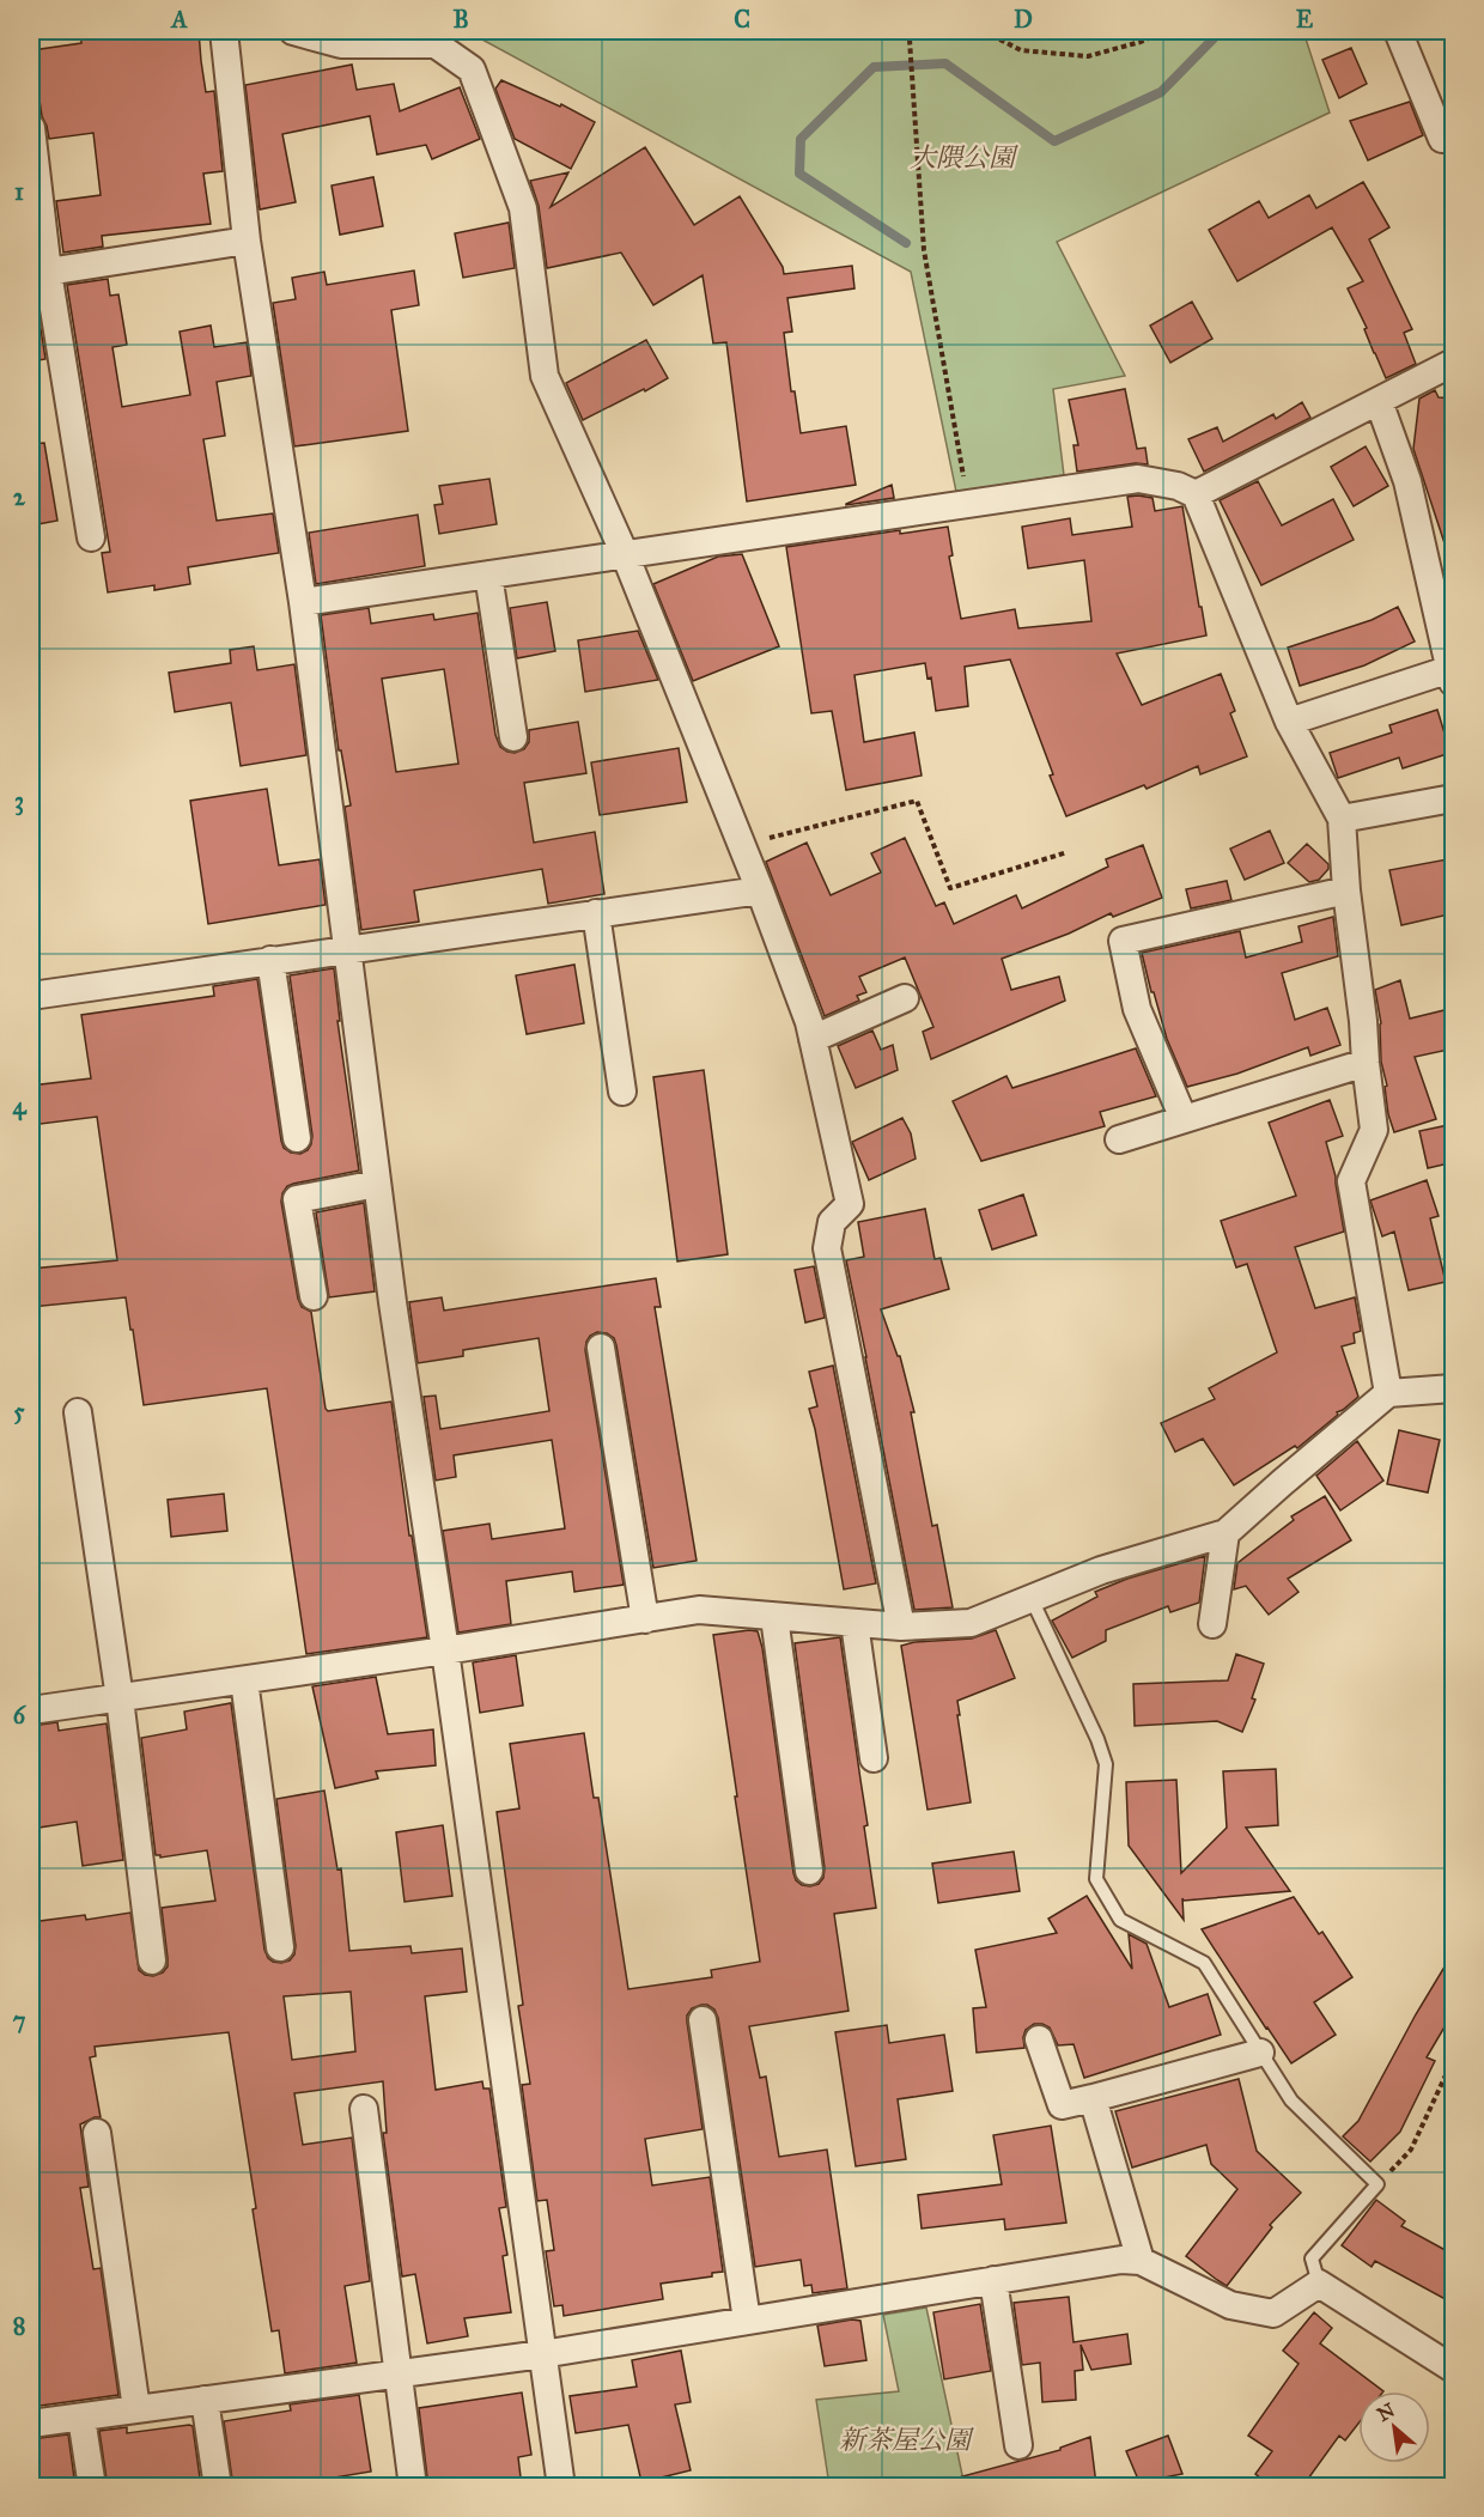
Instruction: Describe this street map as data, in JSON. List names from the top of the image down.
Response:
{
  "parks": ["大隈公園", "新茶屋公園"],
  "north": "top left",
  "grid": {
    "columns": [
      "A",
      "B",
      "C",
      "D",
      "E"
    ],
    "rows": [
      "1",
      "2",
      "3",
      "4",
      "5",
      "6",
      "7",
      "8"
    ]
  }
}
